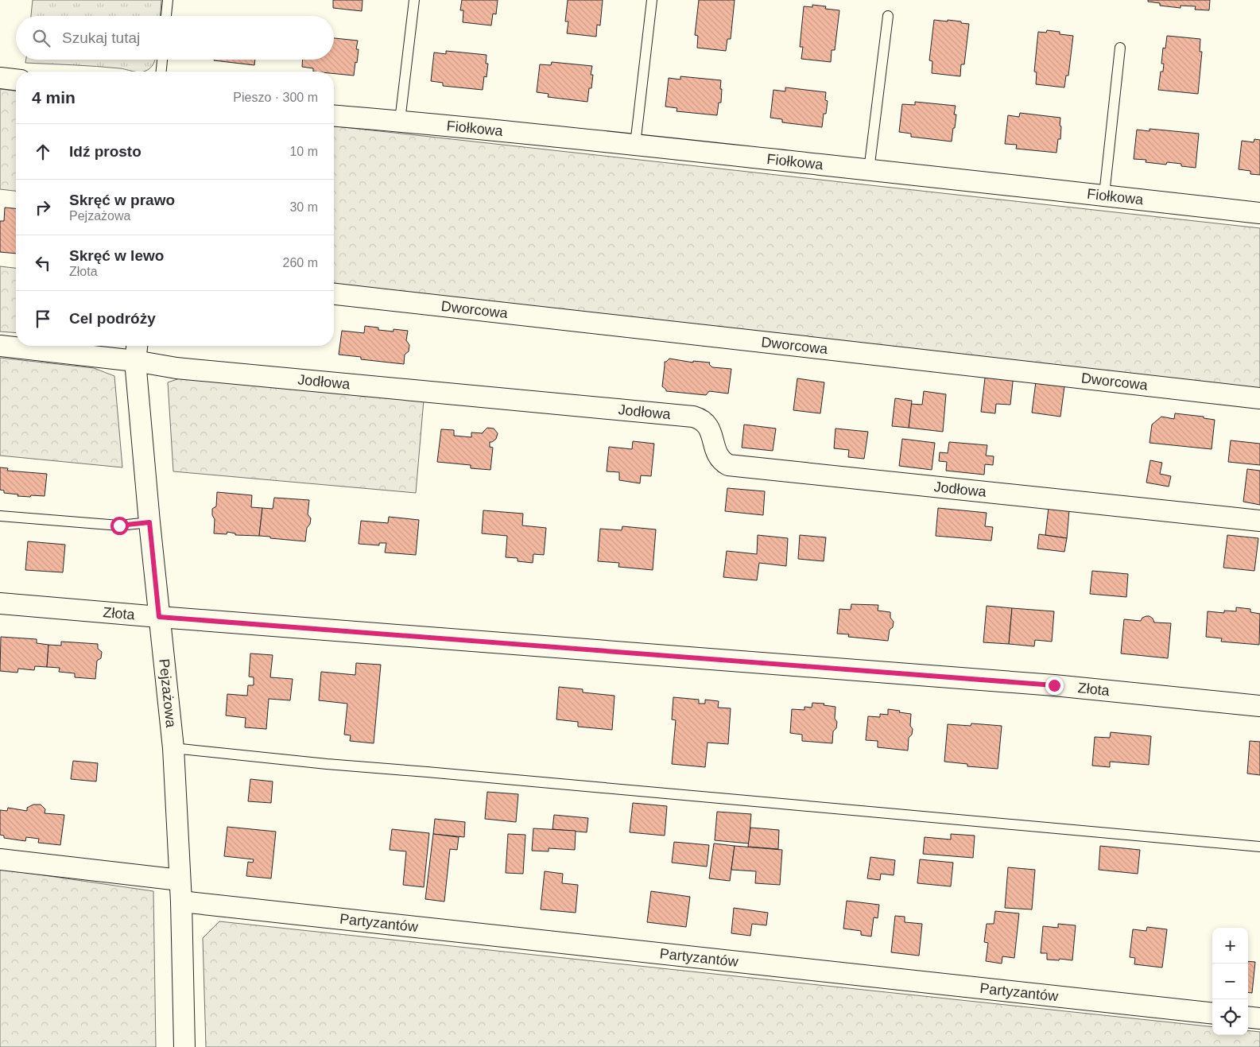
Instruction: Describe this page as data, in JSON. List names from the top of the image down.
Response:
{
  "streets": {
    "street": [
      "Fiołkowa",
      "Dworcowa",
      "Jodłowa",
      "Złota",
      "Pejzażowa",
      "Partyzantów"
    ]
  },
  "crossings": [
    ["Jodłowa", "Pejzażowa"],
    ["Złota", "Pejzażowa"],
    ["Pejzażowa", "Partyzantów"]
  ],
  "page": {
    "search": "Szukaj tutaj",
    "heading": ["4 min", "Pieszo · 300 m"],
    "list": [
      ["Idź prosto", "10 m"],
      ["Skręć w prawo", "Pejzażowa", "30 m"],
      ["Skręć w lewo", "Złota", "260 m"],
      "Cel podróży"
    ],
    "map_buttons": ["+", "−"]
  }
}
